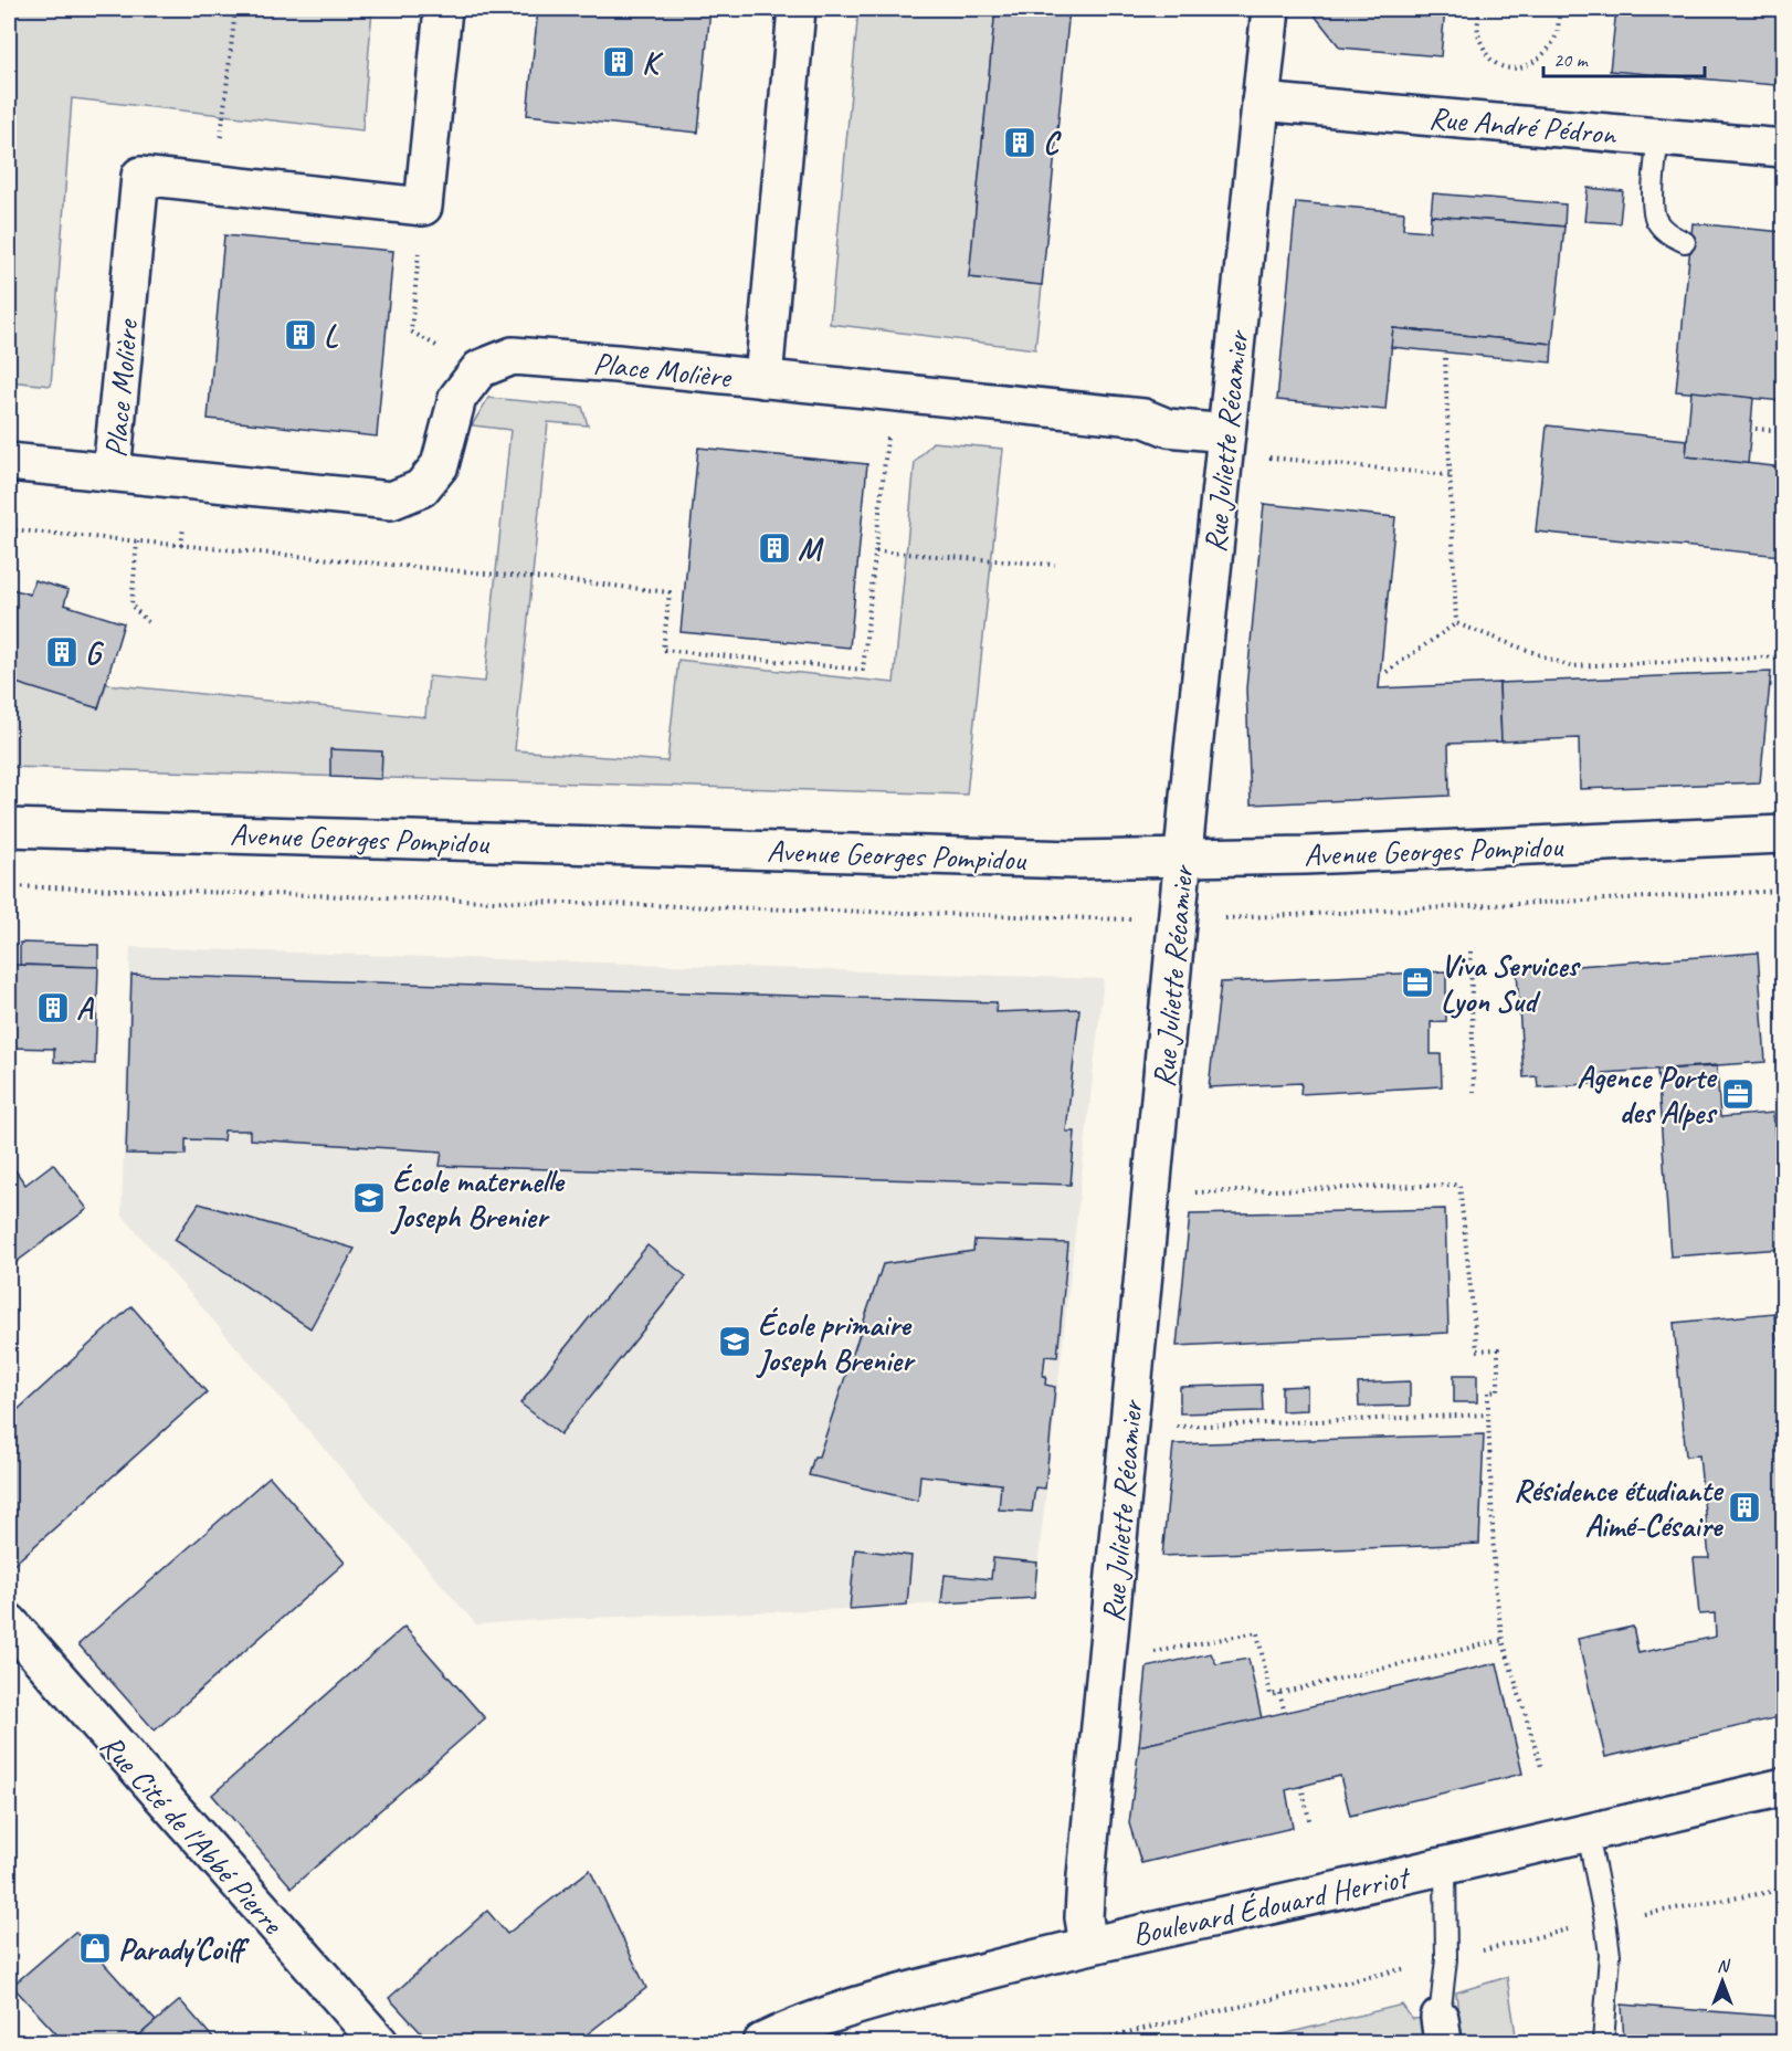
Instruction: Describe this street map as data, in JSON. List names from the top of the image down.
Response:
{
  "streets": {
    "street": [
      "Rue André Pédron",
      "Place Molière",
      "Rue Juliette Récamier",
      "Avenue Georges Pompidou",
      "Rue Cité de l'Abbé Pierre",
      "Boulevard Édouard Herriot"
    ]
  },
  "crossings": [
    ["Rue André Pédron", "Rue Juliette Récamier"],
    ["Place Molière", "Rue Juliette Récamier"],
    ["Rue Juliette Récamier", "Avenue Georges Pompidou"],
    ["Rue Juliette Récamier", "Boulevard Édouard Herriot"]
  ],
  "places": {
    "building": [
      "K",
      "C",
      "L",
      "M",
      "G",
      "A",
      "Résidence étudiante Aimé-Césaire"
    ],
    "office": ["Viva Services Lyon Sud", "Agence Porte des Alpes"],
    "school or university": ["École maternelle Joseph Brenier", "École primaire Joseph Brenier"],
    "shop": ["Parady'Coiff"]
  },
  "scale_bar": "20 m",
  "north": "top"
}
